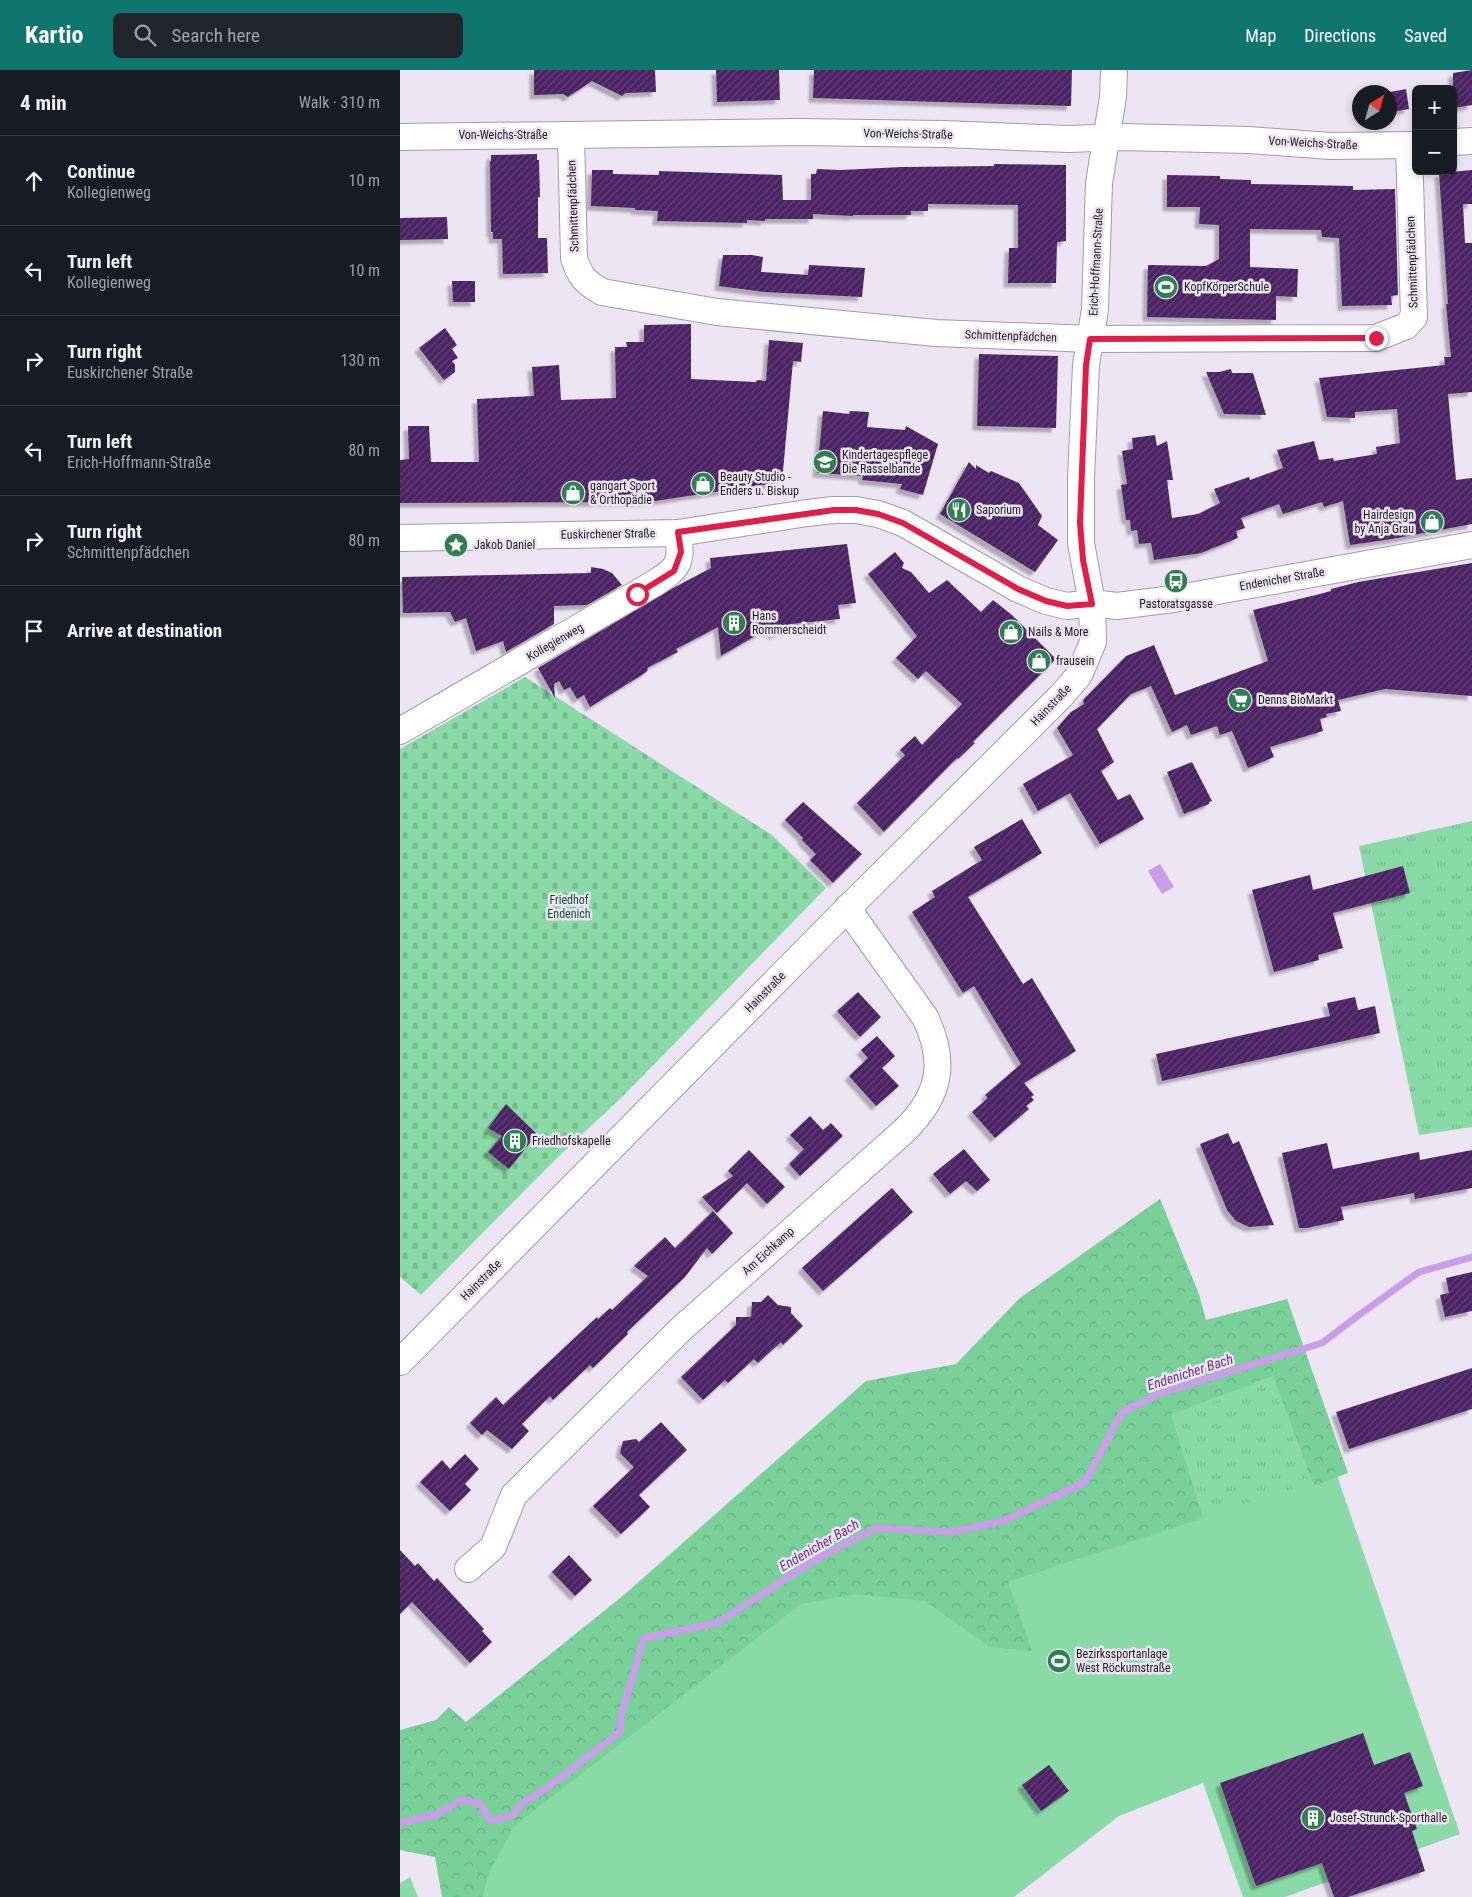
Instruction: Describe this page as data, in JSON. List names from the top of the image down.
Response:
{
  "streets": {
    "street": [
      "Von-Weichs-Straße",
      "Schmittenpfädchen",
      "Erich-Hoffmann-Straße",
      "Euskirchener Straße",
      "Endenicher Straße",
      "Kollegienweg",
      "Hainstraße",
      "Am Eichkamp"
    ]
  },
  "crossings": [
    ["Von-Weichs-Straße", "Schmittenpfädchen"],
    ["Von-Weichs-Straße", "Erich-Hoffmann-Straße"],
    ["Schmittenpfädchen", "Erich-Hoffmann-Straße"],
    ["Erich-Hoffmann-Straße", "Euskirchener Straße"],
    ["Erich-Hoffmann-Straße", "Endenicher Straße"],
    ["Erich-Hoffmann-Straße", "Hainstraße"],
    ["Euskirchener Straße", "Endenicher Straße"],
    ["Euskirchener Straße", "Kollegienweg"],
    ["Euskirchener Straße", "Hainstraße"],
    ["Endenicher Straße", "Hainstraße"],
    ["Hainstraße", "Am Eichkamp"]
  ],
  "water": ["Endenicher Bach"],
  "parks": ["Friedhof Endenich"],
  "places": {
    "sports": ["KopfKörperSchule", "Bezirkssportanlage West Röckumstraße"],
    "school or university": ["Kindertagespflege Die Rasselbande"],
    "shop": [
      "Beauty Studio - Enders u. Biskup",
      "gangart Sport & Orthopädie",
      "Hairdesign by Anja Grau",
      "Nails & More",
      "frausein"
    ],
    "restaurant": ["Saporium"],
    "place": ["Jakob Daniel"],
    "bus stop": ["Pastoratsgasse"],
    "building": ["Hans Rommerscheidt", "Friedhofskapelle", "Josef-Strunck-Sporthalle"],
    "supermarket": ["Denns BioMarkt"]
  },
  "north": "top right",
  "page": {
    "header": "Kartio",
    "search": "Search here",
    "nav": ["Map", "Directions", "Saved"],
    "heading": ["4 min", "Walk · 310 m"],
    "map_buttons": ["+", "−"],
    "list": [
      ["Continue", "Kollegienweg", "10 m"],
      ["Turn left", "Kollegienweg", "10 m"],
      ["Turn right", "Euskirchener Straße", "130 m"],
      ["Turn left", "Erich-Hoffmann-Straße", "80 m"],
      ["Turn right", "Schmittenpfädchen", "80 m"],
      "Arrive at destination"
    ]
  }
}
